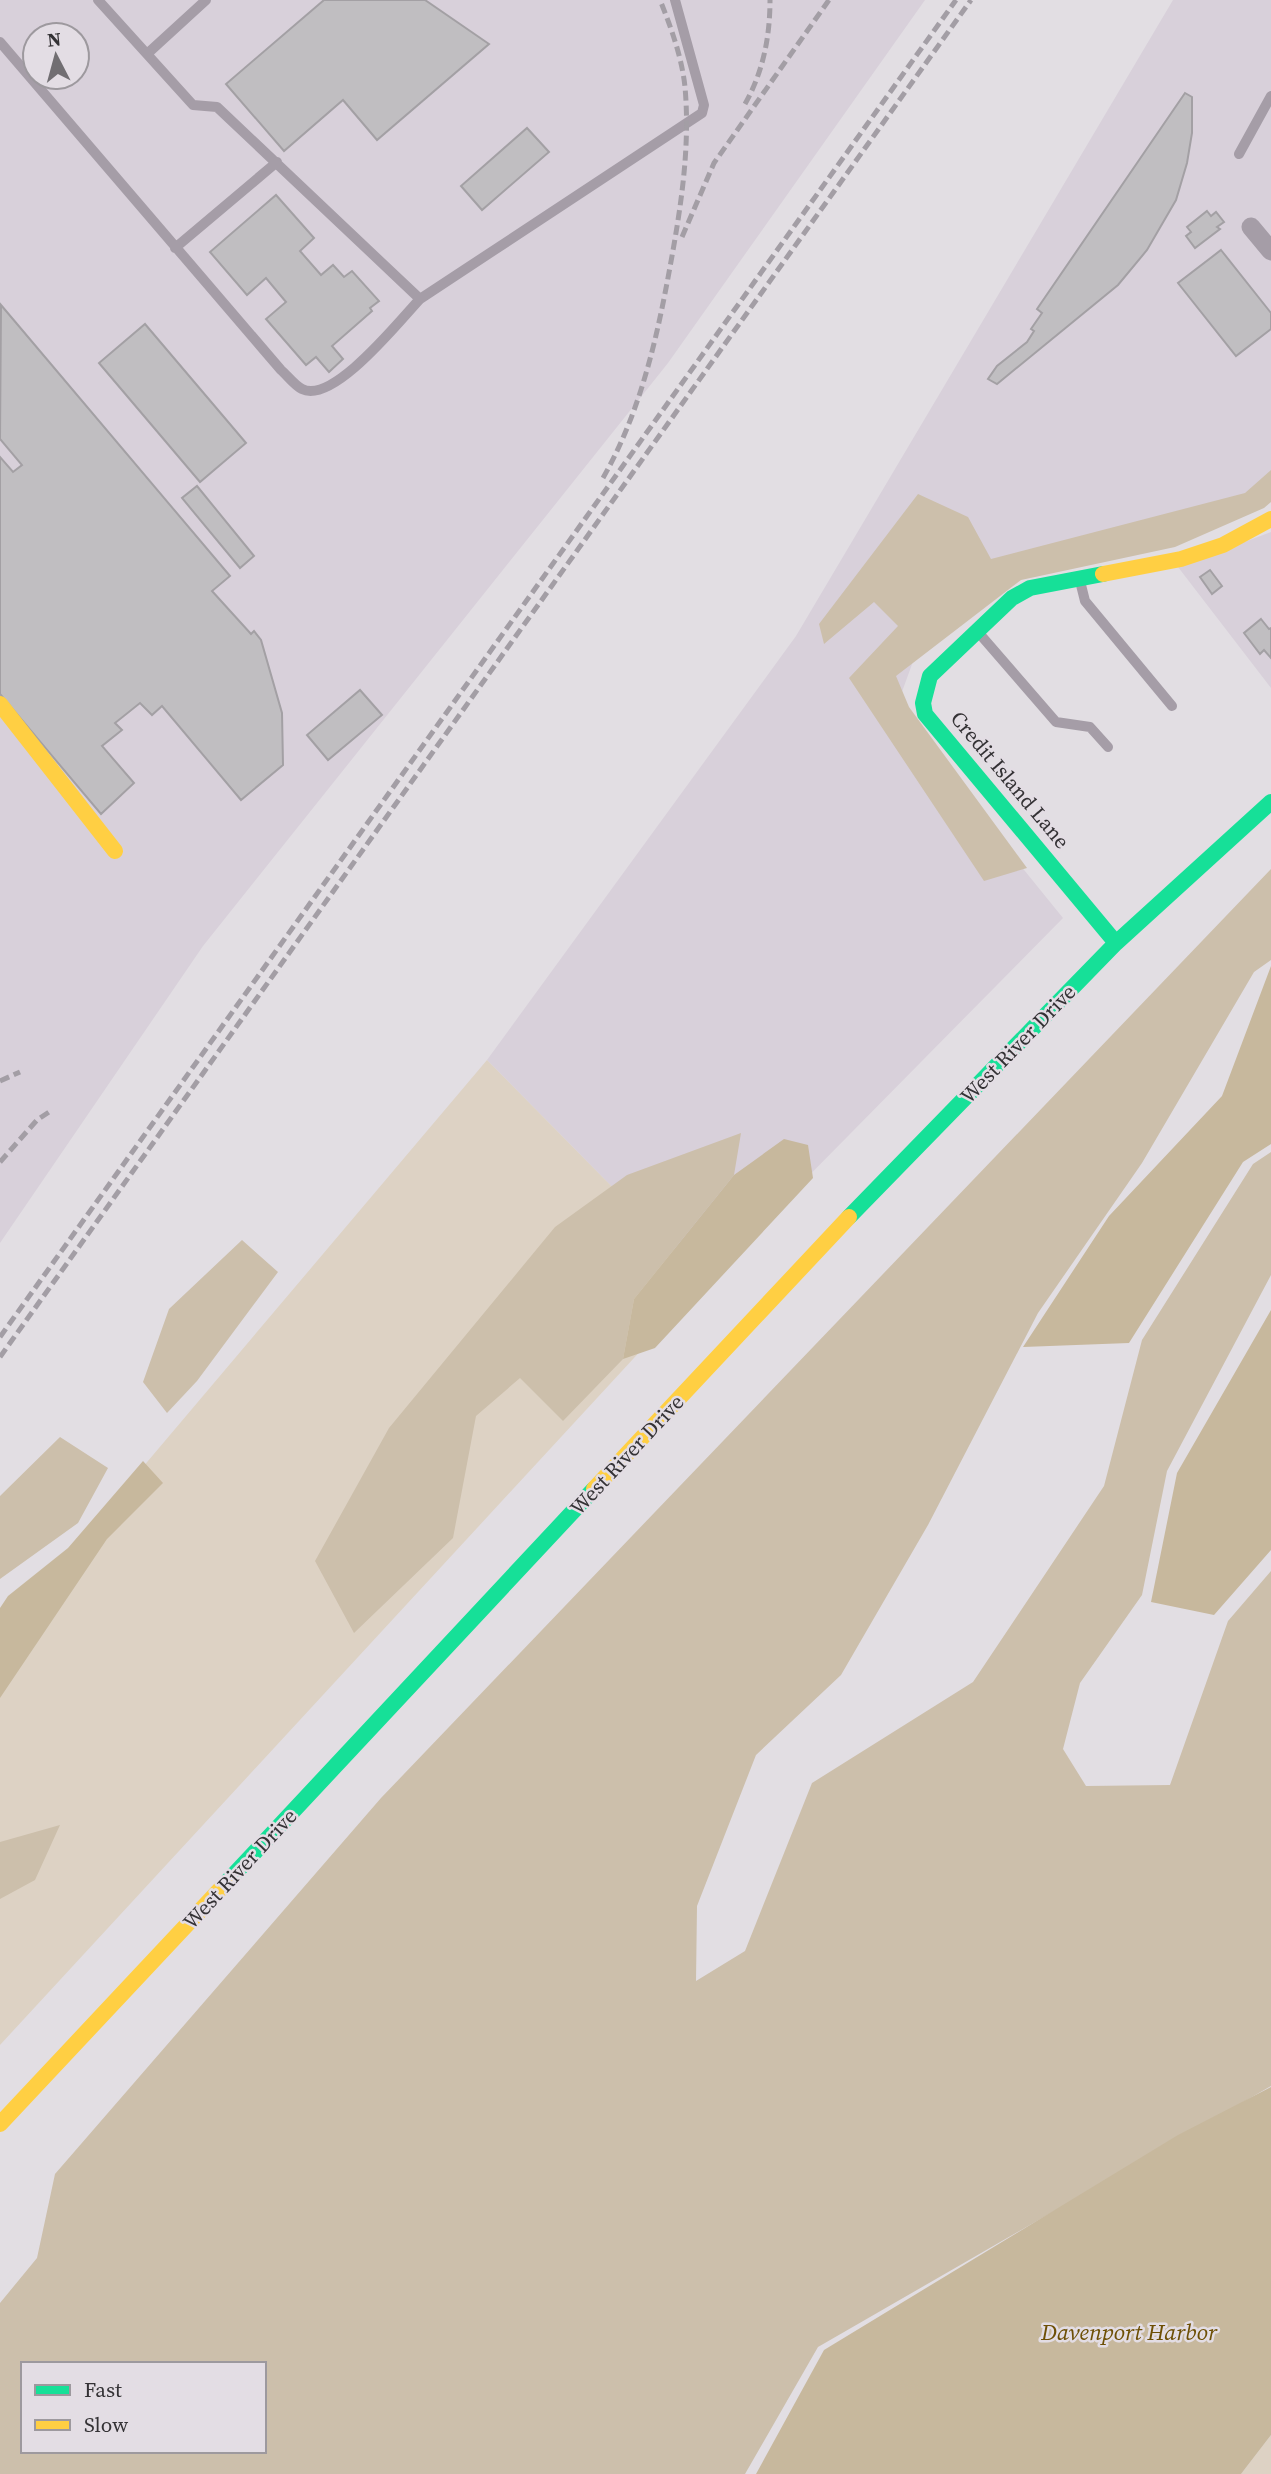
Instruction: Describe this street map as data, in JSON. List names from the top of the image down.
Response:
{
  "streets": {
    "main road": ["Credit Island Lane", "West River Drive"]
  },
  "crossings": [
    ["Credit Island Lane", "West River Drive"]
  ],
  "water": ["Davenport Harbor"],
  "legend": ["Fast", "Slow"],
  "north": "top"
}
